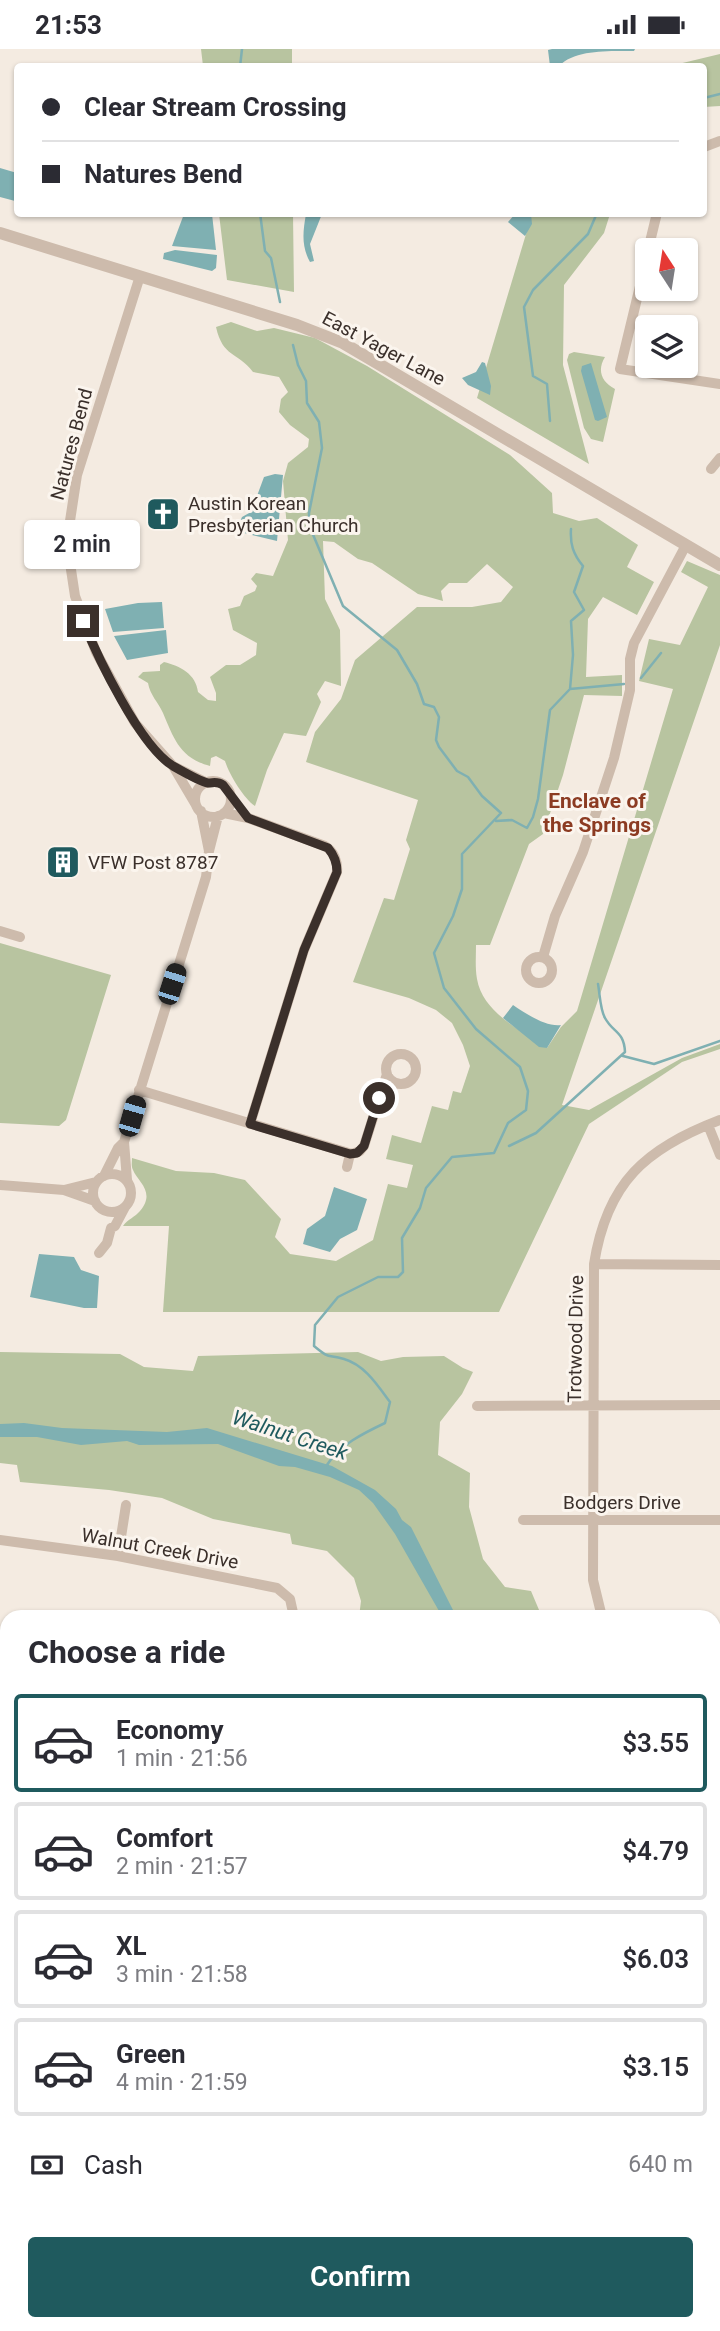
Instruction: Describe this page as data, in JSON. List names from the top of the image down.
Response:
{
  "streets": {
    "street": [
      "East Yager Lane",
      "Natures Bend",
      "Trotwood Drive",
      "Bodgers Drive",
      "Walnut Creek Drive"
    ]
  },
  "crossings": [
    ["East Yager Lane", "Natures Bend"],
    ["Trotwood Drive", "Bodgers Drive"]
  ],
  "districts": ["Enclave of the Springs"],
  "water": ["Walnut Creek"],
  "places": {
    "church": ["Austin Korean Presbyterian Church"],
    "building": ["VFW Post 8787"]
  },
  "north": "top",
  "page": {
    "status": "21:53",
    "banner": ["Clear Stream Crossing", "Natures Bend"],
    "bubble": "2 min",
    "heading": "Choose a ride",
    "list": [
      {
        "name": "Economy",
        "note": "1 min · 21:56",
        "value": "$3.55"
      },
      {
        "name": "Comfort",
        "note": "2 min · 21:57",
        "value": "$4.79"
      },
      {
        "name": "XL",
        "note": "3 min · 21:58",
        "value": "$6.03"
      },
      {
        "name": "Green",
        "note": "4 min · 21:59",
        "value": "$3.15"
      }
    ],
    "pay": ["Cash", "640 m"],
    "buttons": "Confirm"
  }
}
